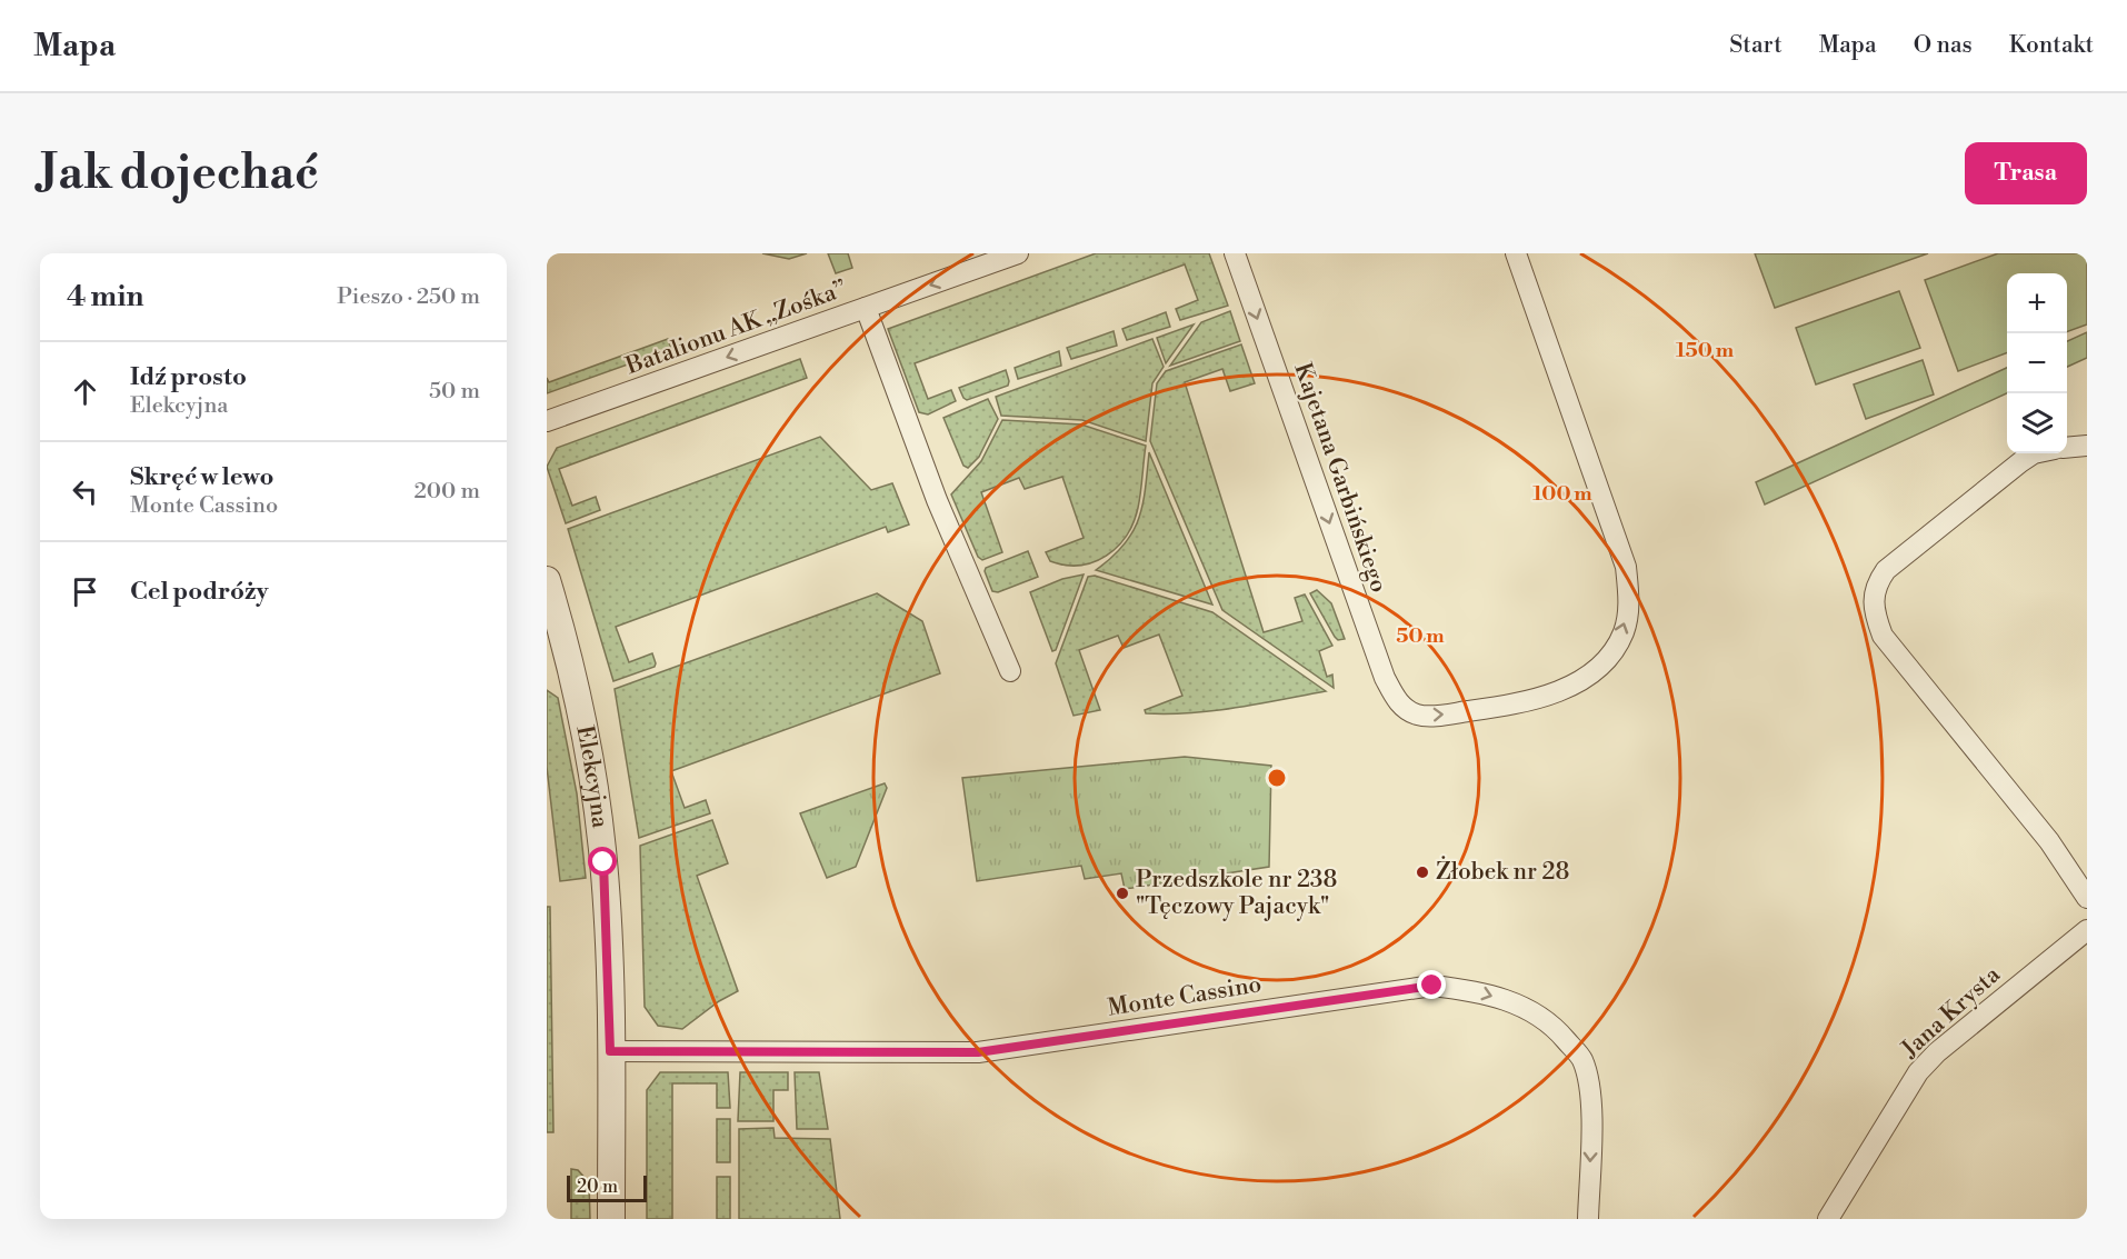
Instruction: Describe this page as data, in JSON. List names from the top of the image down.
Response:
{
  "streets": {
    "street": [
      "Batalionu AK „Zośka”",
      "Kajetana Garbińskiego",
      "Elekcyjna",
      "Monte Cassino",
      "Jana Krysta"
    ]
  },
  "crossings": [
    ["Elekcyjna", "Monte Cassino"]
  ],
  "one_way": ["Batalionu AK „Zośka”", "Monte Cassino"],
  "places": ["Żłobek nr 28", "Przedszkole nr 238 \"Tęczowy Pajacyk\""],
  "scale_bar": "20 m",
  "page": {
    "header": "Mapa",
    "nav": [
      "Start",
      "Mapa",
      "O nas",
      "Kontakt"
    ],
    "buttons": "Trasa",
    "title": "Jak dojechać",
    "heading": ["4 min", "Pieszo · 250 m"],
    "map_buttons": ["+", "−"],
    "list": [
      ["Idź prosto", "Elekcyjna", "50 m"],
      ["Skręć w lewo", "Monte Cassino", "200 m"],
      "Cel podróży"
    ],
    "scale": "20 m"
  },
  "rings": ["150 m", "100 m", "50 m"]
}
